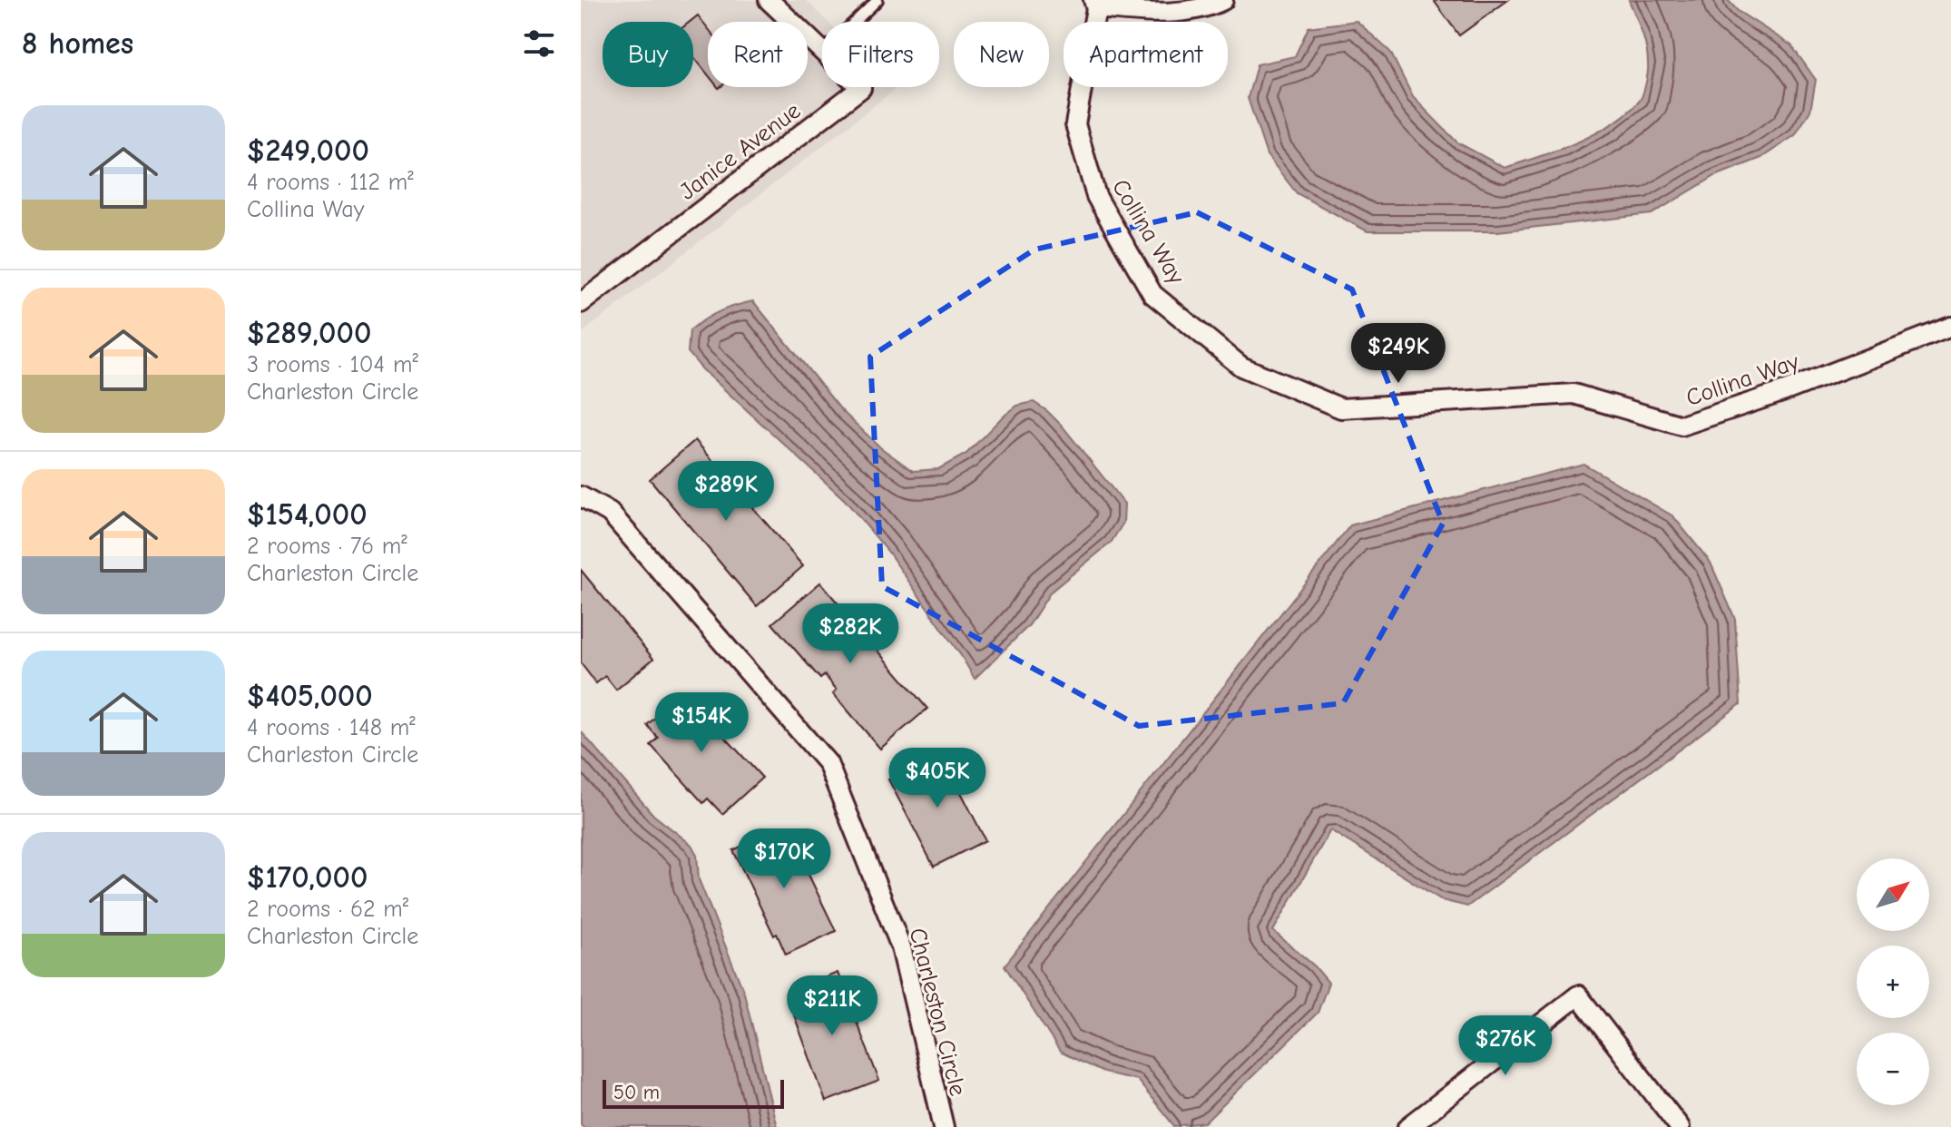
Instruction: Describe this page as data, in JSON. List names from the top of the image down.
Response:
{
  "streets": {
    "street": ["Janice Avenue", "Collina Way", "Charleston Circle"]
  },
  "scale_bar": "50 m",
  "north": "top right",
  "page": {
    "heading": "8 homes",
    "chip": [
      "Buy",
      "Rent",
      "Filters",
      "New",
      "Apartment"
    ],
    "list": [
      {
        "name": "$249,000",
        "note": "4 rooms · 112 m² · Collina Way"
      },
      {
        "name": "$289,000",
        "note": "3 rooms · 104 m² · Charleston Circle"
      },
      {
        "name": "$154,000",
        "note": "2 rooms · 76 m² · Charleston Circle"
      },
      {
        "name": "$405,000",
        "note": "4 rooms · 148 m² · Charleston Circle"
      },
      {
        "name": "$170,000",
        "note": "2 rooms · 62 m² · Charleston Circle"
      }
    ],
    "price": [
      "$249K",
      "$289K",
      "$282K",
      "$154K",
      "$405K",
      "$170K",
      "$211K",
      "$276K"
    ],
    "map_buttons": ["+", "−"],
    "scale": "50 m"
  }
}
